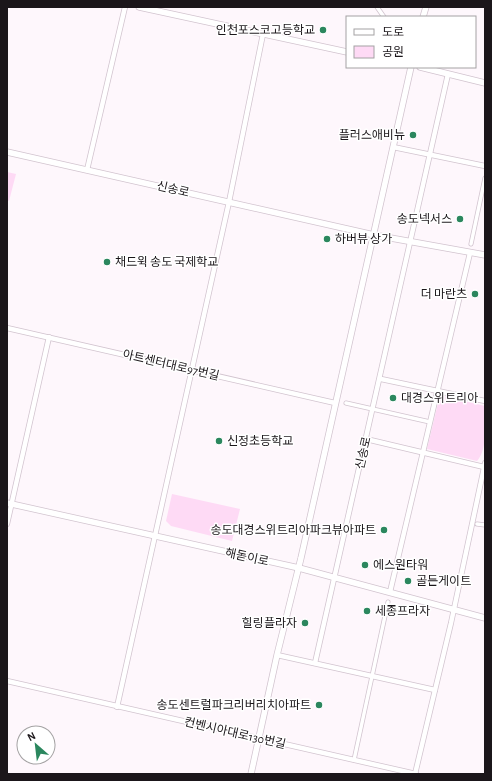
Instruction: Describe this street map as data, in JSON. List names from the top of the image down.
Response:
{
  "streets": {
    "street": [
      "신송로",
      "아트센터대로97번길",
      "해돋이로",
      "컨벤시아대로130번길"
    ]
  },
  "crossings": [
    ["신송로", "해돋이로"]
  ],
  "places": [
    "인천포스코고등학교",
    "플러스애비뉴",
    "송도넥서스",
    "하버뷰 상가",
    "채드윅 송도 국제학교",
    "더 마란츠",
    "대경스위트리아",
    "신정초등학교",
    "송도대경스위트리아파크뷰아파트",
    "에스원타워",
    "골든게이트",
    "세종프라자",
    "힐링플라자",
    "송도센트럴파크리버리치아파트"
  ],
  "legend": ["도로", "공원"],
  "north": "top left"
}
